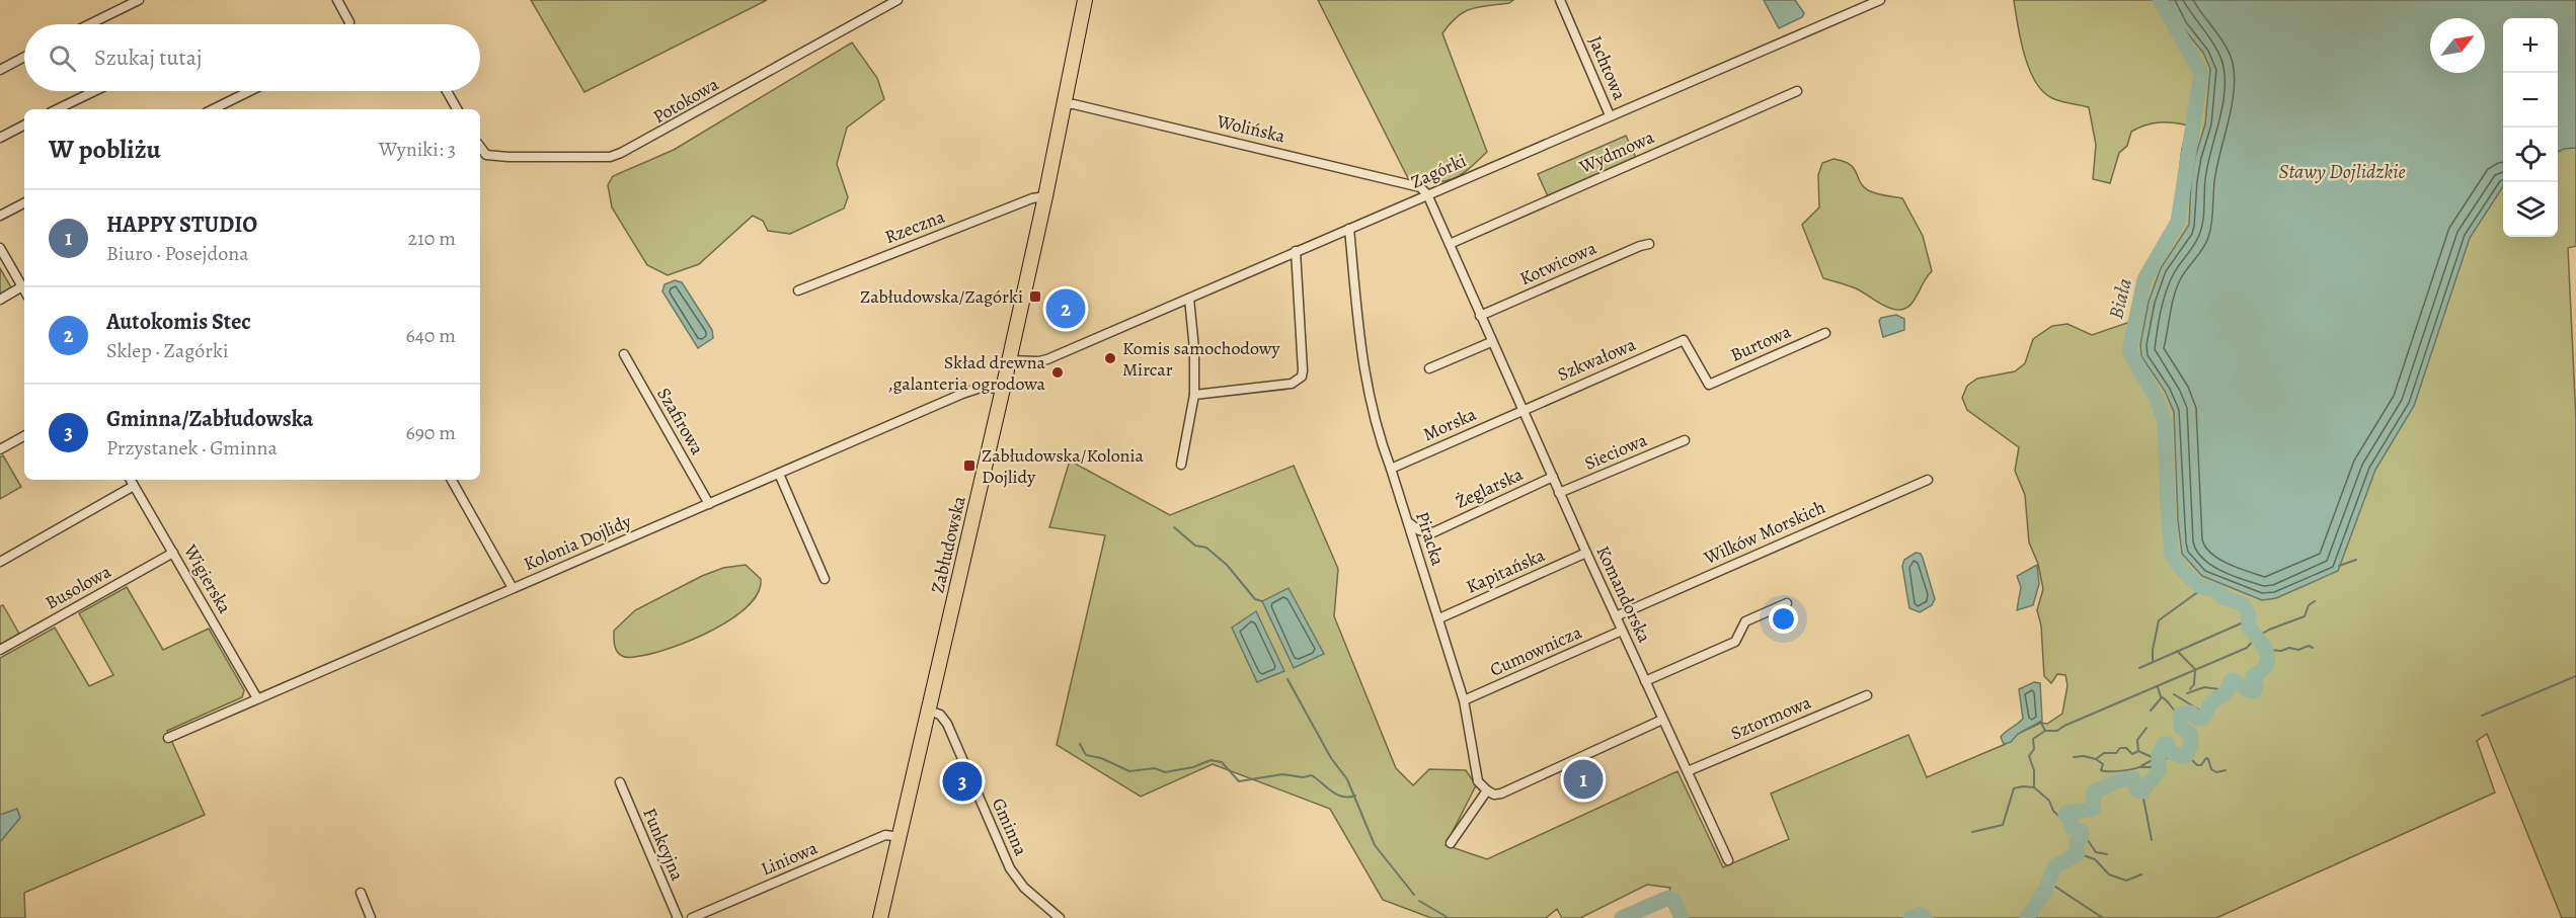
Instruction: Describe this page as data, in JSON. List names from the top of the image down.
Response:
{
  "streets": {
    "highway": ["Zabłudowska"],
    "street": [
      "Jachtowa",
      "Potokowa",
      "Wolińska",
      "Wydmowa",
      "Zagórki",
      "Rzeczna",
      "Kotwicowa",
      "Burtowa",
      "Szkwałowa",
      "Szafirowa",
      "Morska",
      "Sieciowa",
      "Żeglarska",
      "Wilków Morskich",
      "Piracka",
      "Kolonia Dojlidy",
      "Kapitańska",
      "Wigierska",
      "Busolowa",
      "Komandorska",
      "Cumownicza",
      "Sztormowa",
      "Gminna",
      "Funkcyjna",
      "Liniowa"
    ]
  },
  "crossings": [
    ["Jachtowa", "Zagórki"],
    ["Wolińska", "Zagórki"],
    ["Wolińska", "Zabłudowska"],
    ["Wolińska", "Komandorska"],
    ["Wydmowa", "Komandorska"],
    ["Zagórki", "Piracka"],
    ["Zagórki", "Zabłudowska"],
    ["Zagórki", "Komandorska"],
    ["Rzeczna", "Zabłudowska"],
    ["Kotwicowa", "Komandorska"],
    ["Burtowa", "Szkwałowa"],
    ["Szkwałowa", "Morska"],
    ["Szkwałowa", "Komandorska"],
    ["Szafirowa", "Kolonia Dojlidy"],
    ["Morska", "Piracka"],
    ["Morska", "Komandorska"],
    ["Sieciowa", "Komandorska"],
    ["Żeglarska", "Piracka"],
    ["Żeglarska", "Komandorska"],
    ["Wilków Morskich", "Komandorska"],
    ["Piracka", "Kapitańska"],
    ["Piracka", "Cumownicza"],
    ["Kolonia Dojlidy", "Zabłudowska"],
    ["Kolonia Dojlidy", "Wigierska"],
    ["Zabłudowska", "Gminna"],
    ["Zabłudowska", "Liniowa"],
    ["Kapitańska", "Komandorska"],
    ["Wigierska", "Busolowa"],
    ["Komandorska", "Cumownicza"],
    ["Komandorska", "Sztormowa"]
  ],
  "water": ["Stawy Dojlidzkie", "Biała"],
  "places": {
    "transit": ["Zabłudowska/Zagórki", "Zabłudowska/Kolonia Dojlidy"],
    "other": ["Komis samochodowy Mircar", "Skład drewna ,galanteria ogrodowa"]
  },
  "north": "top right",
  "page": {
    "map_buttons": ["+", "−"],
    "search": "Szukaj tutaj",
    "heading": ["W pobliżu", "Wyniki: 3"],
    "list": [
      {
        "mark": "1",
        "name": "HAPPY STUDIO",
        "note": "Biuro · Posejdona",
        "value": "210 m"
      },
      {
        "mark": "2",
        "name": "Autokomis Stec",
        "note": "Sklep · Zagórki",
        "value": "640 m"
      },
      {
        "mark": "3",
        "name": "Gminna/Zabłudowska",
        "note": "Przystanek · Gminna",
        "value": "690 m"
      }
    ],
    "pins": ["2", "1", "3"]
  }
}
